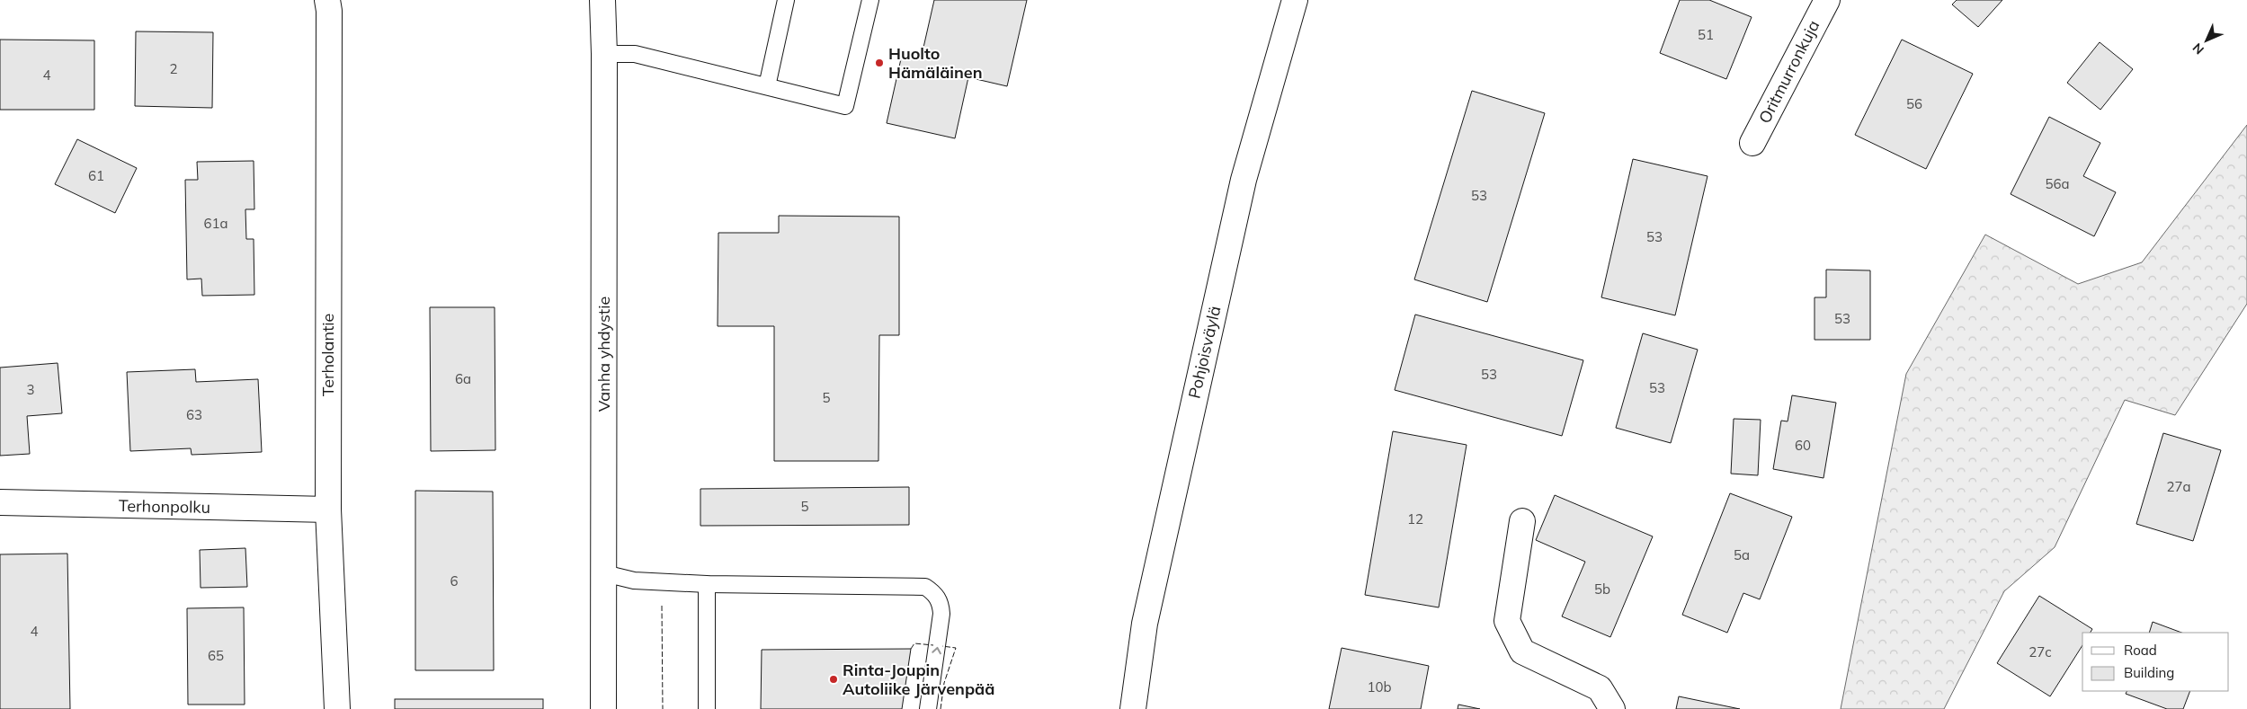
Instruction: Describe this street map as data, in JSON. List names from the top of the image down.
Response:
{
  "streets": {
    "street": [
      "Oritmurronkuja",
      "Pohjoisväylä",
      "Vanha yhdystie",
      "Terholantie",
      "Terhonpolku"
    ]
  },
  "crossings": [
    ["Terholantie", "Terhonpolku"]
  ],
  "places": ["Huolto Hämäläinen", "Rinta-Joupin Autoliike Järvenpää"],
  "house_numbers": [
    "51",
    "2",
    "4",
    "56",
    "61",
    "56a",
    "53",
    "61a",
    "53",
    "53",
    "53",
    "6a",
    "53",
    "3",
    "5",
    "63",
    "60",
    "27a",
    "5",
    "12",
    "5a",
    "6",
    "5b",
    "4",
    "27c",
    "65",
    "10b"
  ],
  "legend": ["Road", "Building"],
  "north": "bottom left"
}
